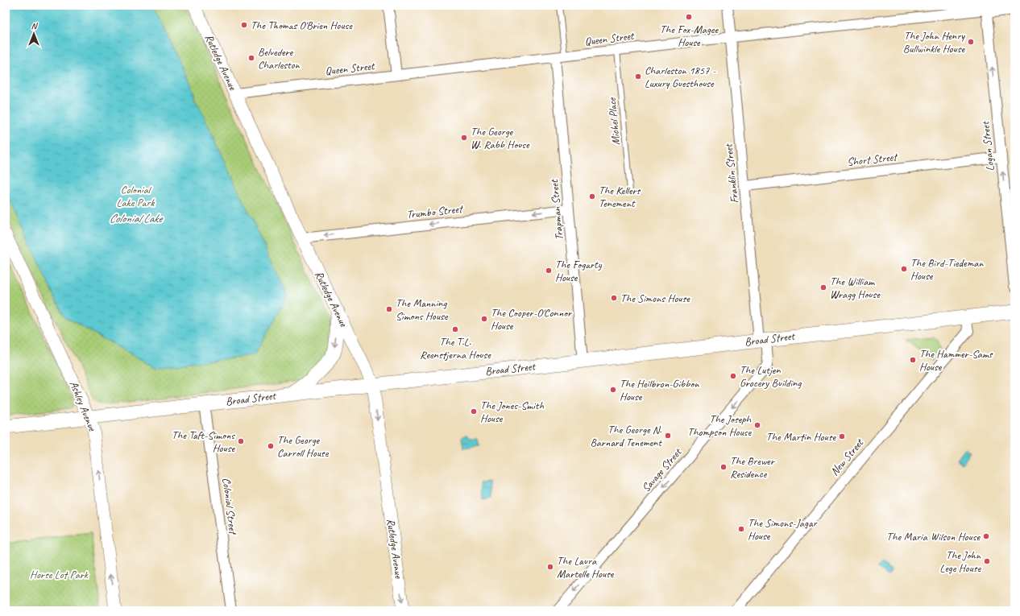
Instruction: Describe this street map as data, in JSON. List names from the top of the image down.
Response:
{
  "streets": {
    "main road": ["Broad Street"],
    "street": [
      "Queen Street",
      "Rutledge Avenue",
      "Logan Street",
      "Short Street",
      "Franklin Street",
      "Trapman Street",
      "Trumbo Street",
      "Ashley Avenue",
      "New Street",
      "Savage Street",
      "Colonial Street"
    ],
    "lane": ["Michel Place"]
  },
  "crossings": [
    ["Queen Street", "Rutledge Avenue"],
    ["Queen Street", "Michel Place"],
    ["Queen Street", "Logan Street"],
    ["Queen Street", "Franklin Street"],
    ["Queen Street", "Trapman Street"],
    ["Rutledge Avenue", "Trumbo Street"],
    ["Rutledge Avenue", "Broad Street"],
    ["Logan Street", "Short Street"],
    ["Short Street", "Franklin Street"],
    ["Franklin Street", "Broad Street"],
    ["Franklin Street", "Savage Street"],
    ["Trapman Street", "Trumbo Street"],
    ["Trapman Street", "Broad Street"],
    ["Broad Street", "Ashley Avenue"],
    ["Broad Street", "New Street"],
    ["Broad Street", "Savage Street"],
    ["Broad Street", "Colonial Street"]
  ],
  "one_way": [
    "Rutledge Avenue",
    "Logan Street",
    "Trumbo Street",
    "Ashley Avenue",
    "Savage Street"
  ],
  "water": ["Colonial Lake"],
  "parks": ["Colonial Lake Park", "Horse Lot Park"],
  "places": [
    "The Fox-Magee House",
    "The Thomas O'Brien House",
    "The John Henry Bullwinkle House",
    "Belvedere Charleston",
    "Charleston 1857 - Luxury Guesthouse",
    "The George W. Rabb House",
    "The Kellers Tenement",
    "The Bird-Tiedeman House",
    "The Fogarty House",
    "The William Wragg House",
    "The Simons House",
    "The Manning Simons House",
    "The Cooper-O'Connor House",
    "The T.L. Reenstjerna House",
    "The Hammer-Sams House",
    "The Lutjen Grocery Building",
    "The Heilbron-Gibbon House",
    "The Jones-Smith House",
    "The Joseph Thompson House",
    "The George N. Barnard Tenement",
    "The Martin House",
    "The Taft-Simons House",
    "The George Carroll House",
    "The Brewer Residence",
    "The Simons-Jagar House",
    "The Maria Wilson House",
    "The John Lege House",
    "The Laura Martelle House"
  ],
  "north": "top"
}
